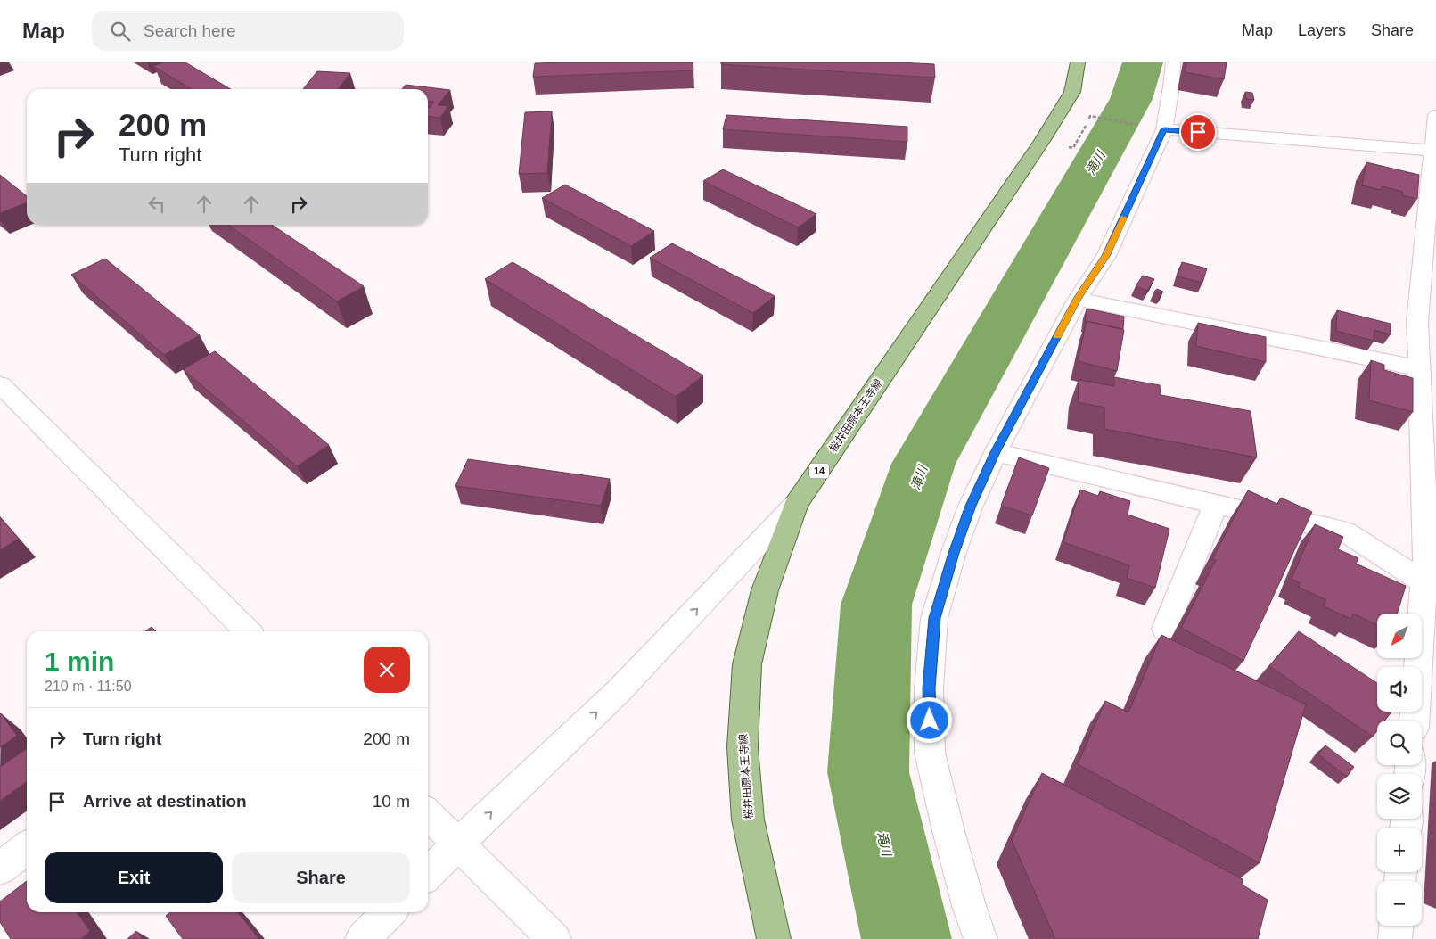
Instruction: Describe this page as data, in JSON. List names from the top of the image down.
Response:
{
  "streets": {
    "main road": ["桜井田原本王寺線", "14"]
  },
  "water": ["滝川"],
  "north": "bottom left",
  "page": {
    "header": "Map",
    "search": "Search here",
    "nav": ["Map", "Layers", "Share"],
    "turn": ["200 m", "Turn right"],
    "map_buttons": ["+", "−"],
    "heading": ["1 min", "210 m · 11:50"],
    "list": [
      {
        "name": "Turn right",
        "value": "200 m"
      },
      {
        "name": "Arrive at destination",
        "value": "10 m"
      }
    ],
    "buttons": ["Exit", "Share"]
  }
}
